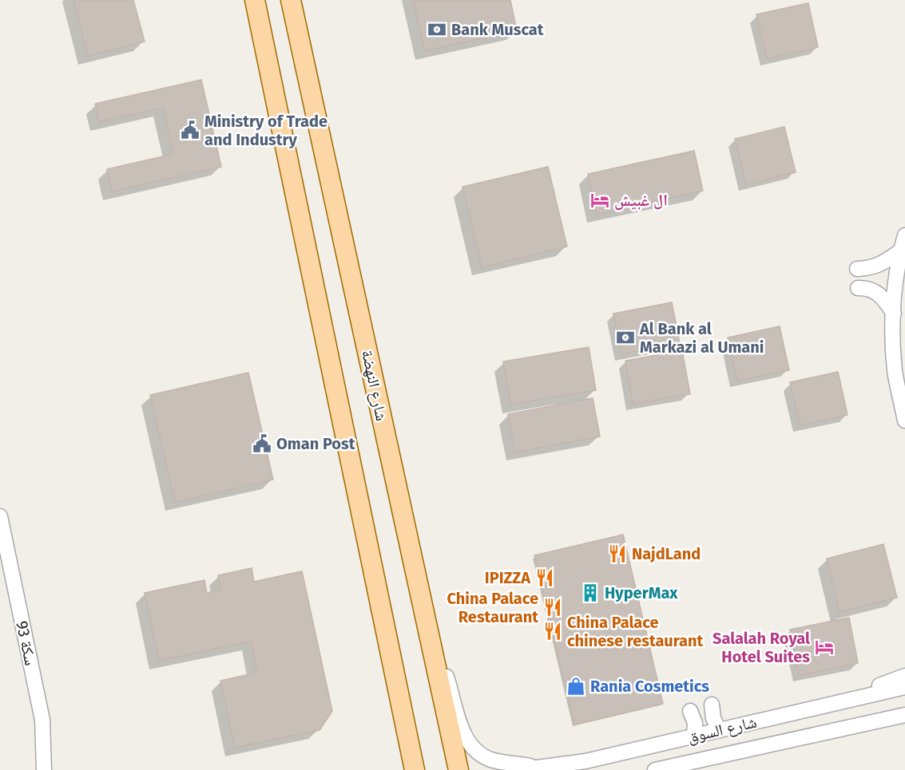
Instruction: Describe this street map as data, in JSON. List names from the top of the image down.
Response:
{
  "streets": {
    "main road": ["شارع النهضة"],
    "street": ["سكة 93", "شارع السوق"]
  },
  "places": {
    "bank": ["Bank Muscat", "Al Bank al Markazi al Umani"],
    "public building": ["Ministry of Trade and Industry", "Oman Post"],
    "hotel": ["ال غبيش", "Salalah Royal Hotel Suites"],
    "restaurant": [
      "NajdLand",
      "IPIZZA",
      "China Palace Restaurant",
      "China Palace chinese restaurant"
    ],
    "building": ["HyperMax"],
    "shop": ["Rania Cosmetics"]
  }
}
